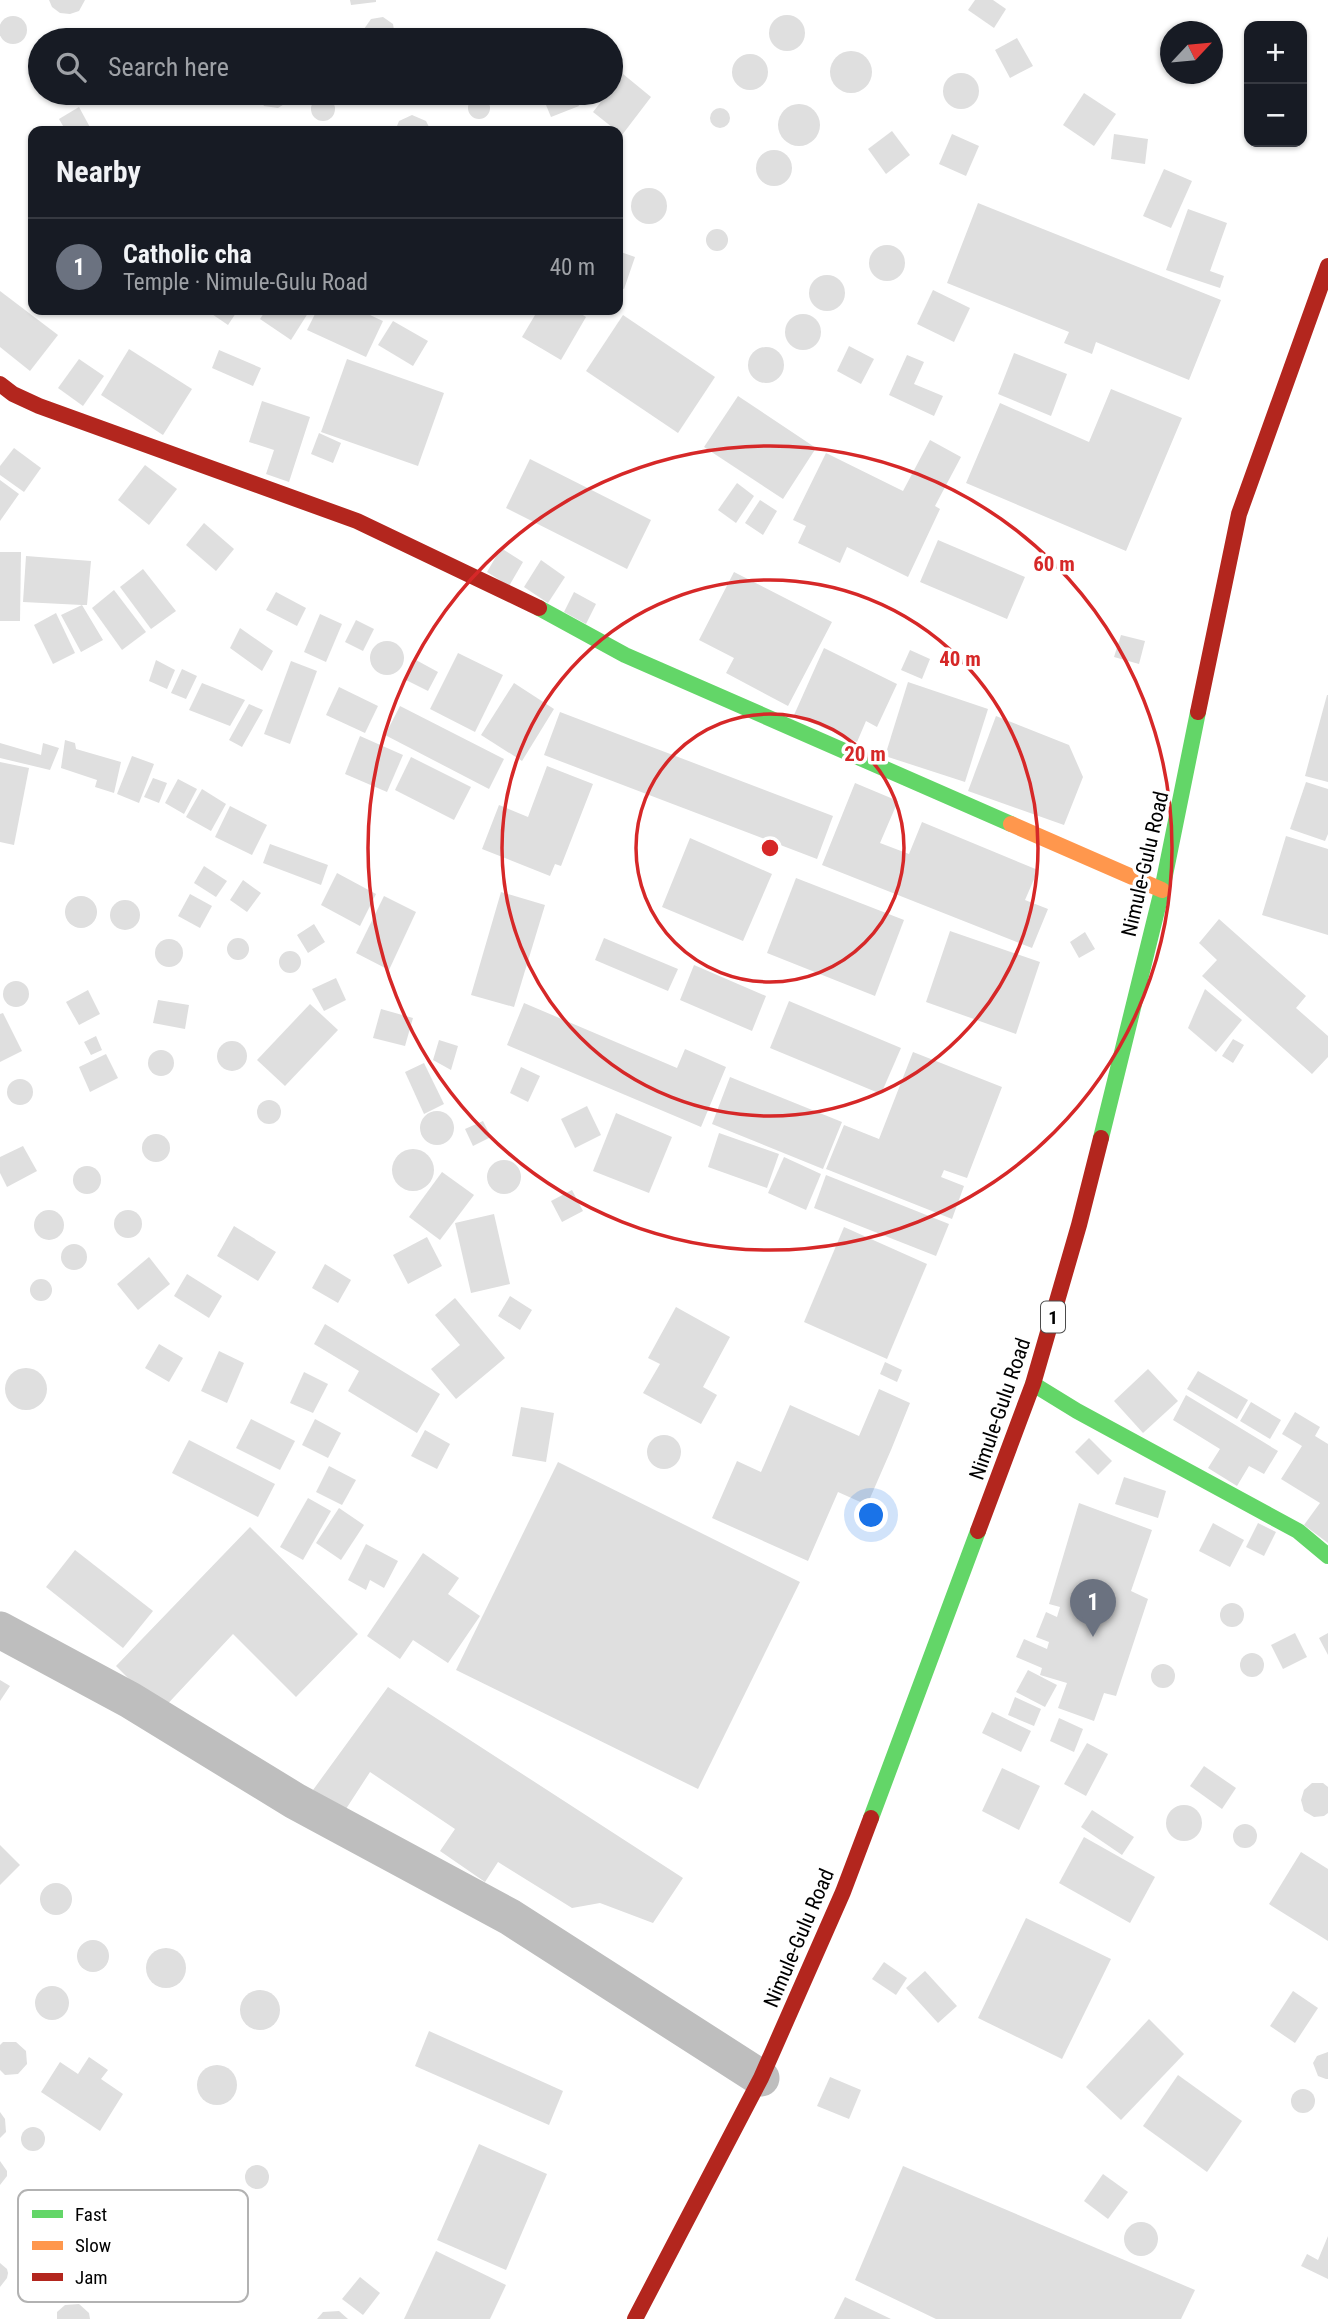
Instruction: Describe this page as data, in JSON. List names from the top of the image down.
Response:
{
  "streets": {
    "main road": ["Nimule-Gulu Road", "1"]
  },
  "legend": ["Fast", "Slow", "Jam"],
  "north": "top right",
  "page": {
    "map_buttons": ["+", "−"],
    "search": "Search here",
    "heading": "Nearby",
    "list": [
      {
        "mark": "1",
        "name": "Catholic cha",
        "note": "Temple · Nimule-Gulu Road",
        "value": "40 m"
      }
    ],
    "pins": "1"
  },
  "rings": ["60 m", "40 m", "20 m"]
}
